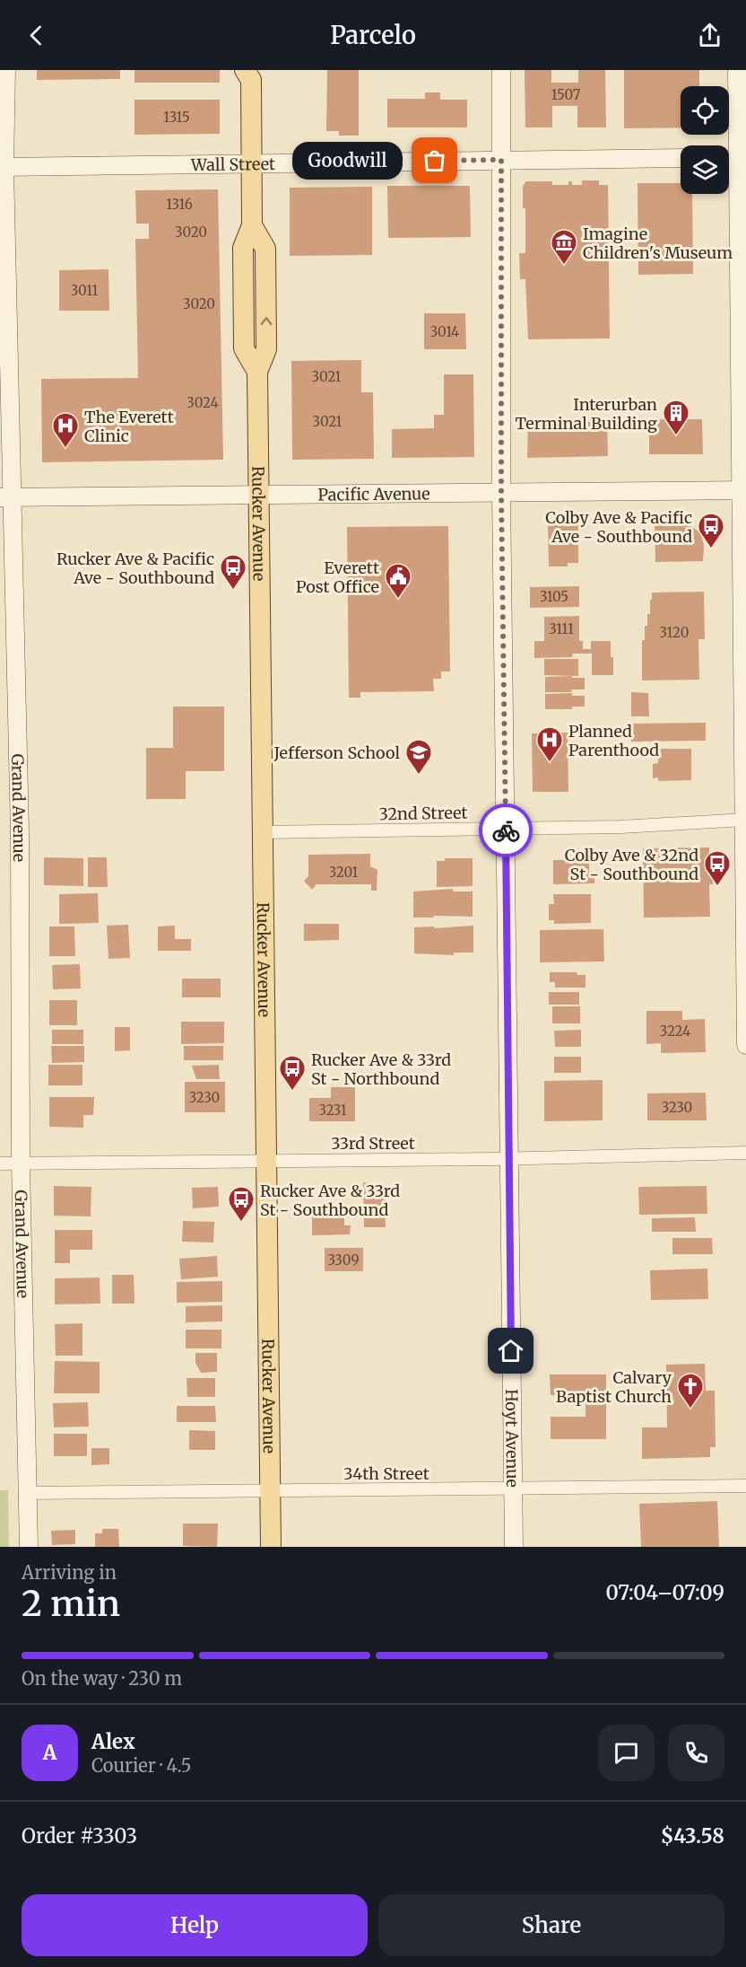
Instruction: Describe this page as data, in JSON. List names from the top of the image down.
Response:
{
  "streets": {
    "main road": ["Rucker Avenue"],
    "street": [
      "Wall Street",
      "Pacific Avenue",
      "Grand Avenue",
      "32nd Street",
      "33rd Street",
      "Hoyt Avenue",
      "34th Street"
    ]
  },
  "crossings": [
    ["Wall Street", "Rucker Avenue"],
    ["Wall Street", "Grand Avenue"],
    ["Wall Street", "Hoyt Avenue"],
    ["Pacific Avenue", "Rucker Avenue"],
    ["Pacific Avenue", "Grand Avenue"],
    ["Pacific Avenue", "Hoyt Avenue"],
    ["Rucker Avenue", "32nd Street"],
    ["Rucker Avenue", "33rd Street"],
    ["Rucker Avenue", "34th Street"],
    ["Grand Avenue", "33rd Street"],
    ["Grand Avenue", "34th Street"],
    ["32nd Street", "Hoyt Avenue"],
    ["33rd Street", "Hoyt Avenue"],
    ["Hoyt Avenue", "34th Street"]
  ],
  "places": {
    "other": ["Goodwill"],
    "museum": ["Imagine Children's Museum"],
    "building": ["Interurban Terminal Building"],
    "hospital": ["The Everett Clinic", "Planned Parenthood"],
    "bus stop": [
      "Colby Ave & Pacific Ave - Southbound",
      "Rucker Ave & Pacific Ave - Southbound",
      "Colby Ave & 32nd St - Southbound",
      "Rucker Ave & 33rd St - Northbound",
      "Rucker Ave & 33rd St - Southbound"
    ],
    "public building": ["Everett Post Office"],
    "school or university": ["Jefferson School"],
    "church": ["Calvary Baptist Church"]
  },
  "house_numbers": [
    "1507",
    "1315",
    "1316",
    "3020",
    "3011",
    "3020",
    "3014",
    "3021",
    "3024",
    "3021",
    "3105",
    "3111",
    "3120",
    "3201",
    "3224",
    "3230",
    "3230",
    "3231",
    "3309"
  ],
  "page": {
    "header": "Parcelo",
    "bubble": "Goodwill",
    "heading": ["2 min", "Arriving in", "07:04–07:09"],
    "panel": [
      "Alex",
      "Courier · 4.5",
      "Order #3303",
      "$43.58"
    ],
    "bar": "On the way · 230 m",
    "round": "A",
    "buttons": ["Help", "Share"]
  }
}
